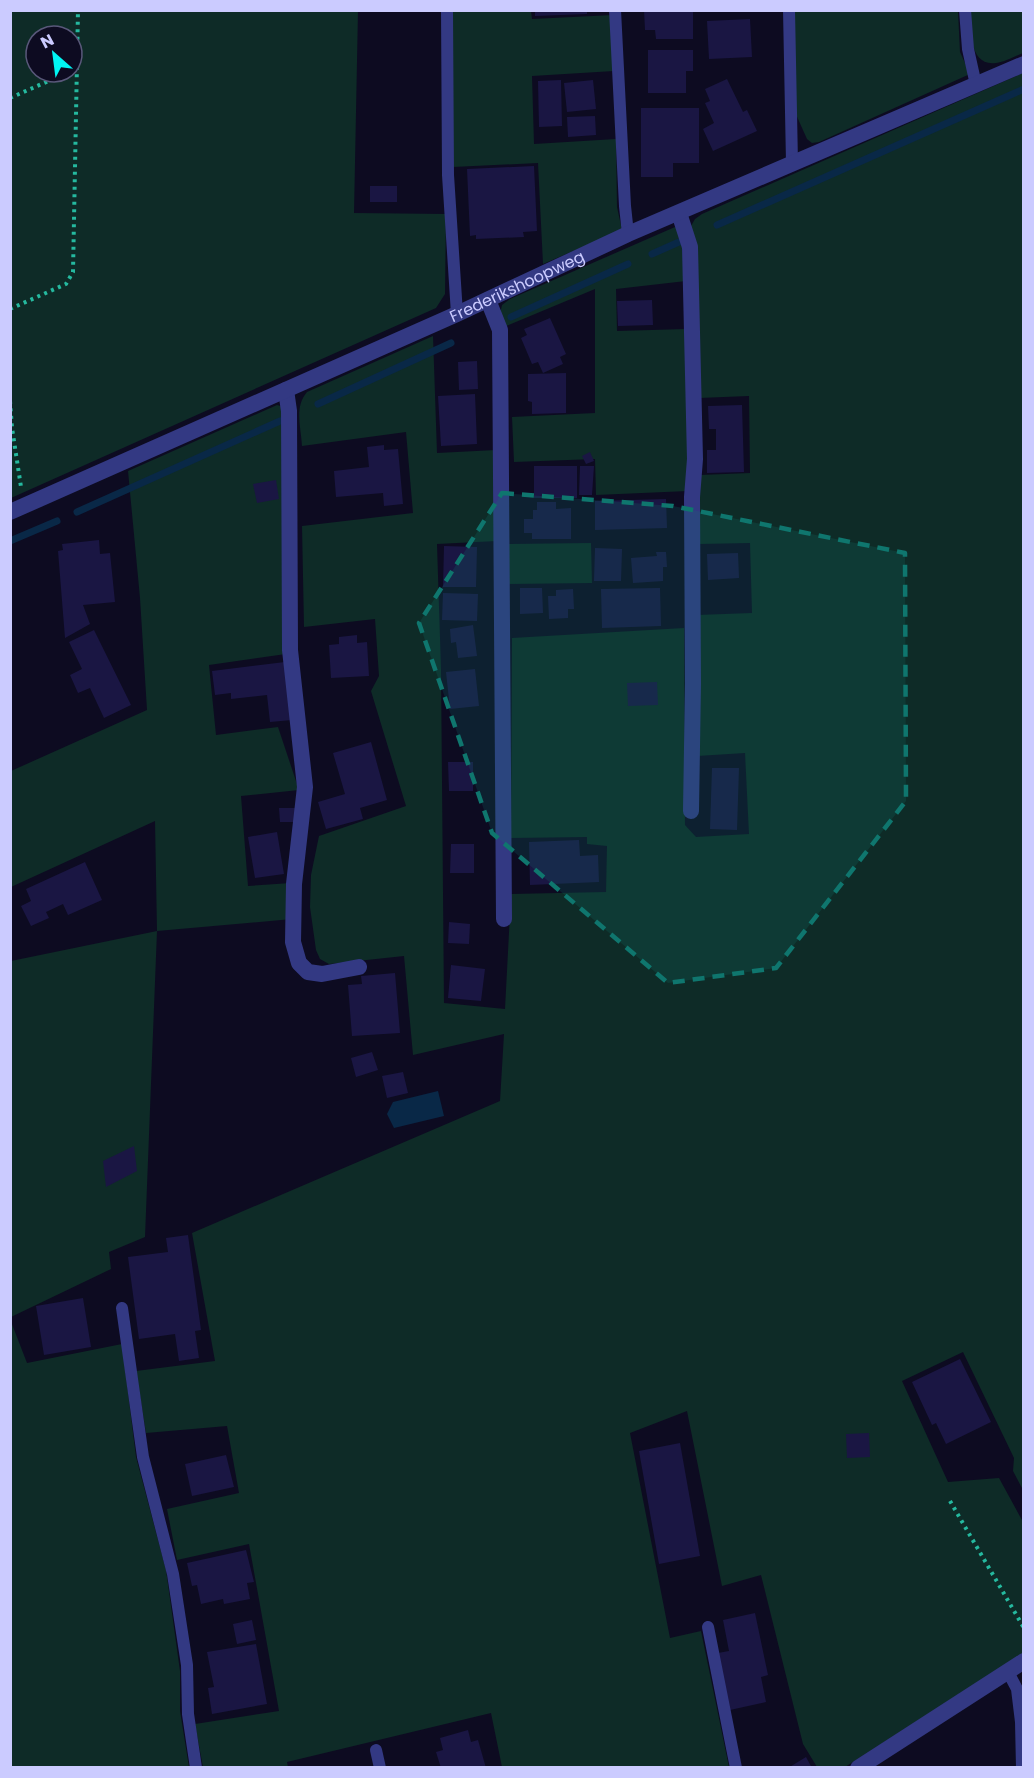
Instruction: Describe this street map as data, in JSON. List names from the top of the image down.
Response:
{
  "streets": {
    "street": ["Frederikshoopweg"]
  },
  "north": "top left"
}
